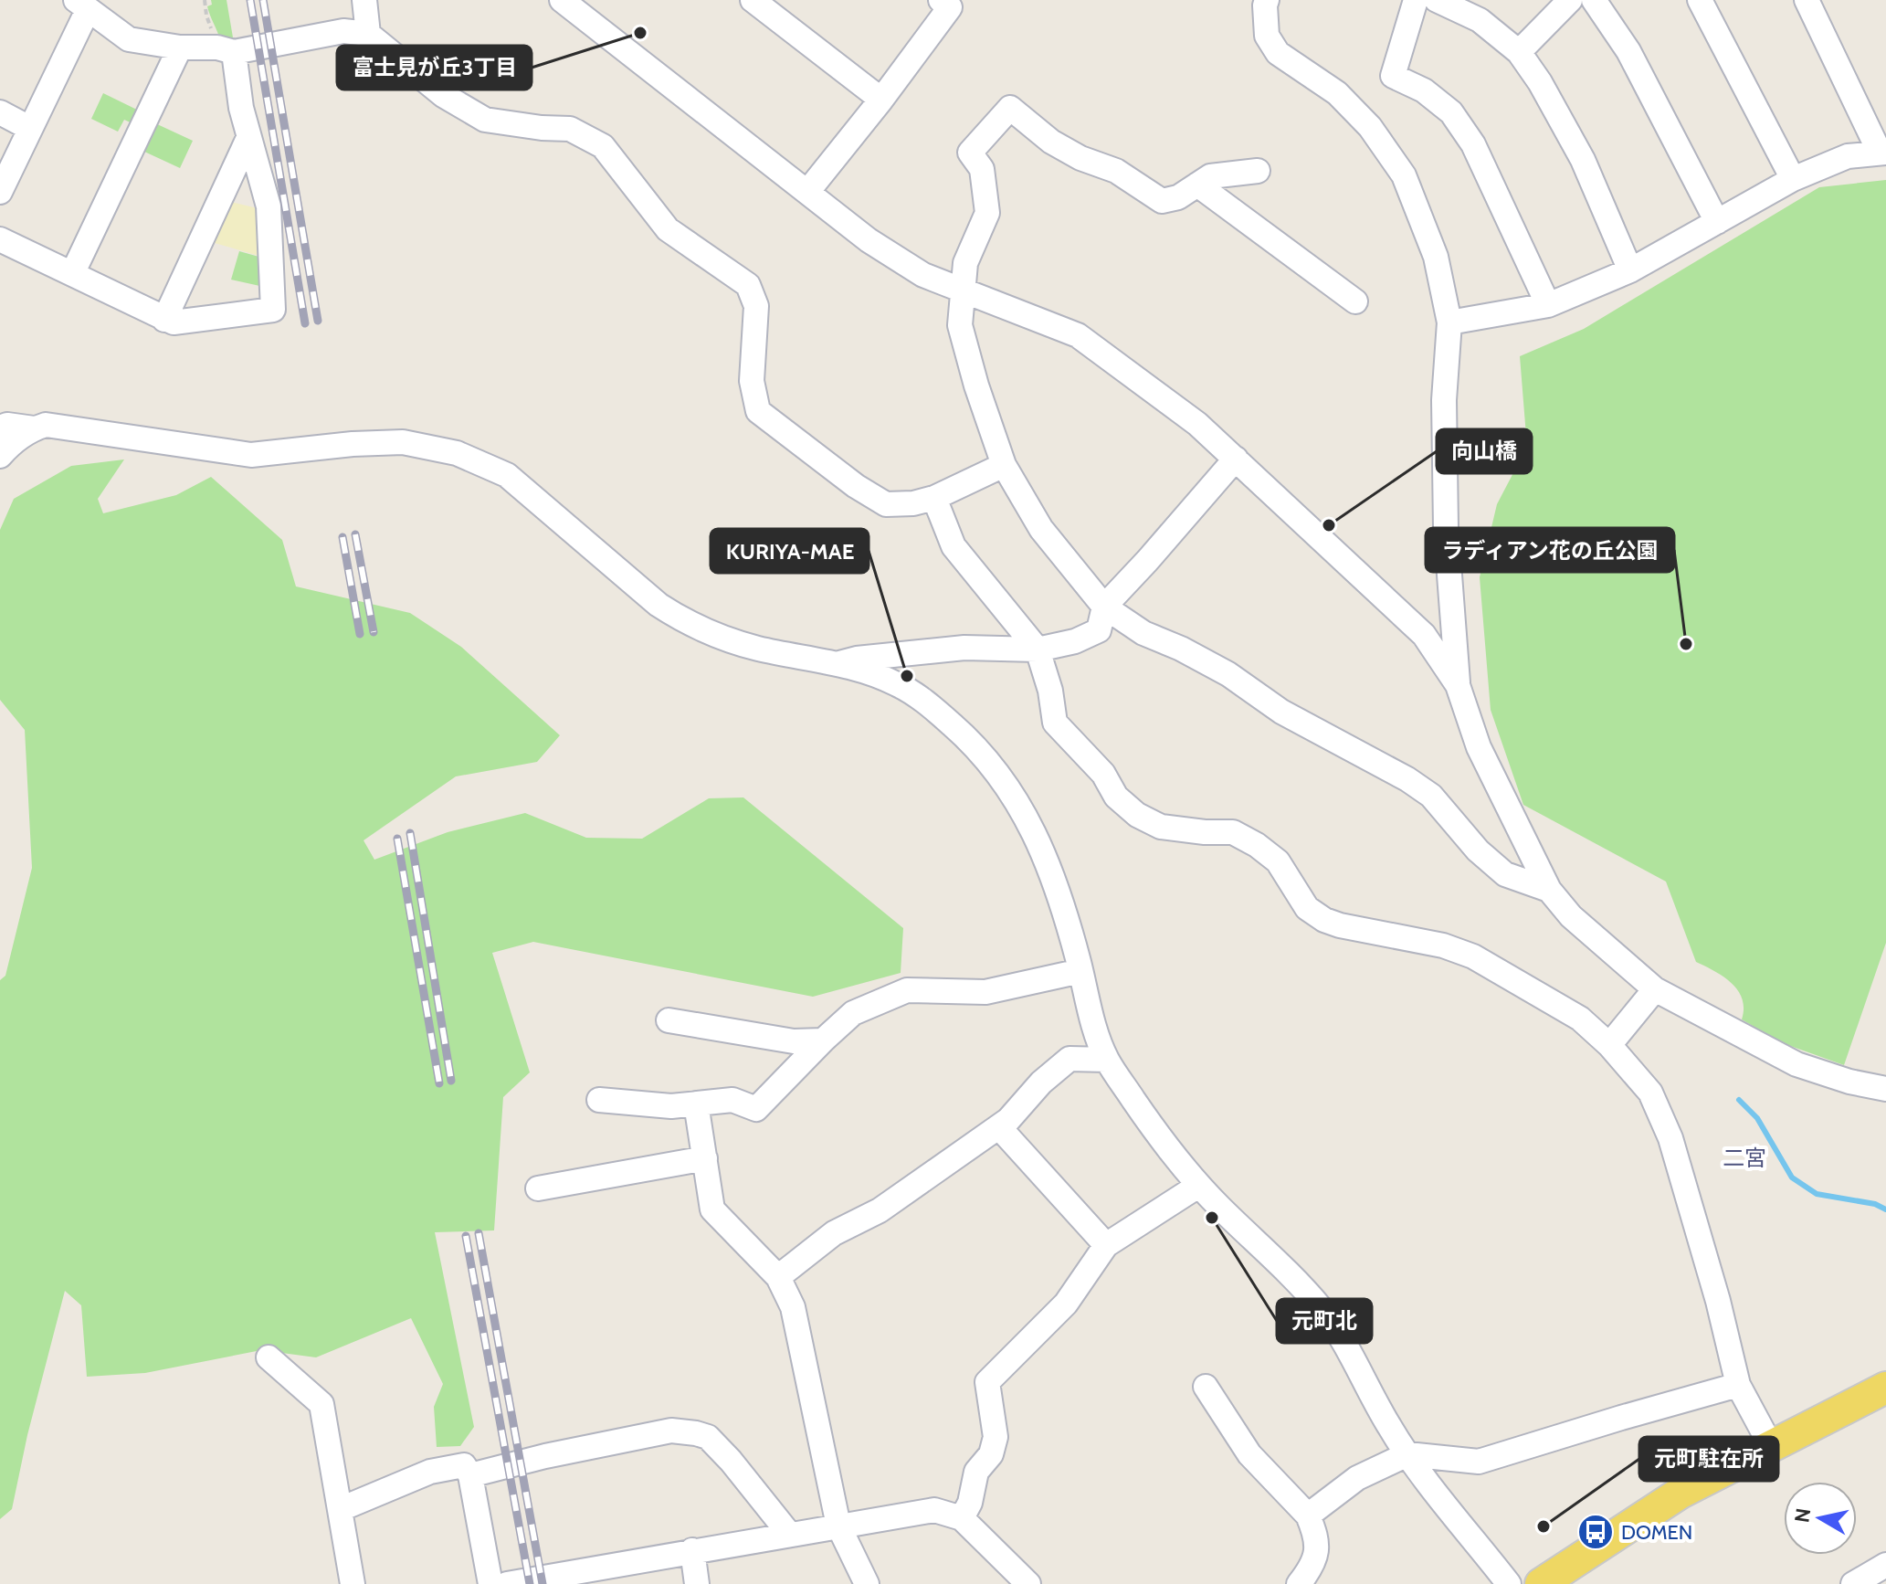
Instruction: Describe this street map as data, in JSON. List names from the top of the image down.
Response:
{
  "districts": ["二宮"],
  "places": {
    "other": [
      "富士見が丘3丁目",
      "向山橋",
      "ラディアン花の丘公園",
      "KURIYA-MAE",
      "元町北",
      "元町駐在所"
    ],
    "bus stop": ["DOMEN"]
  },
  "north": "left"
}
